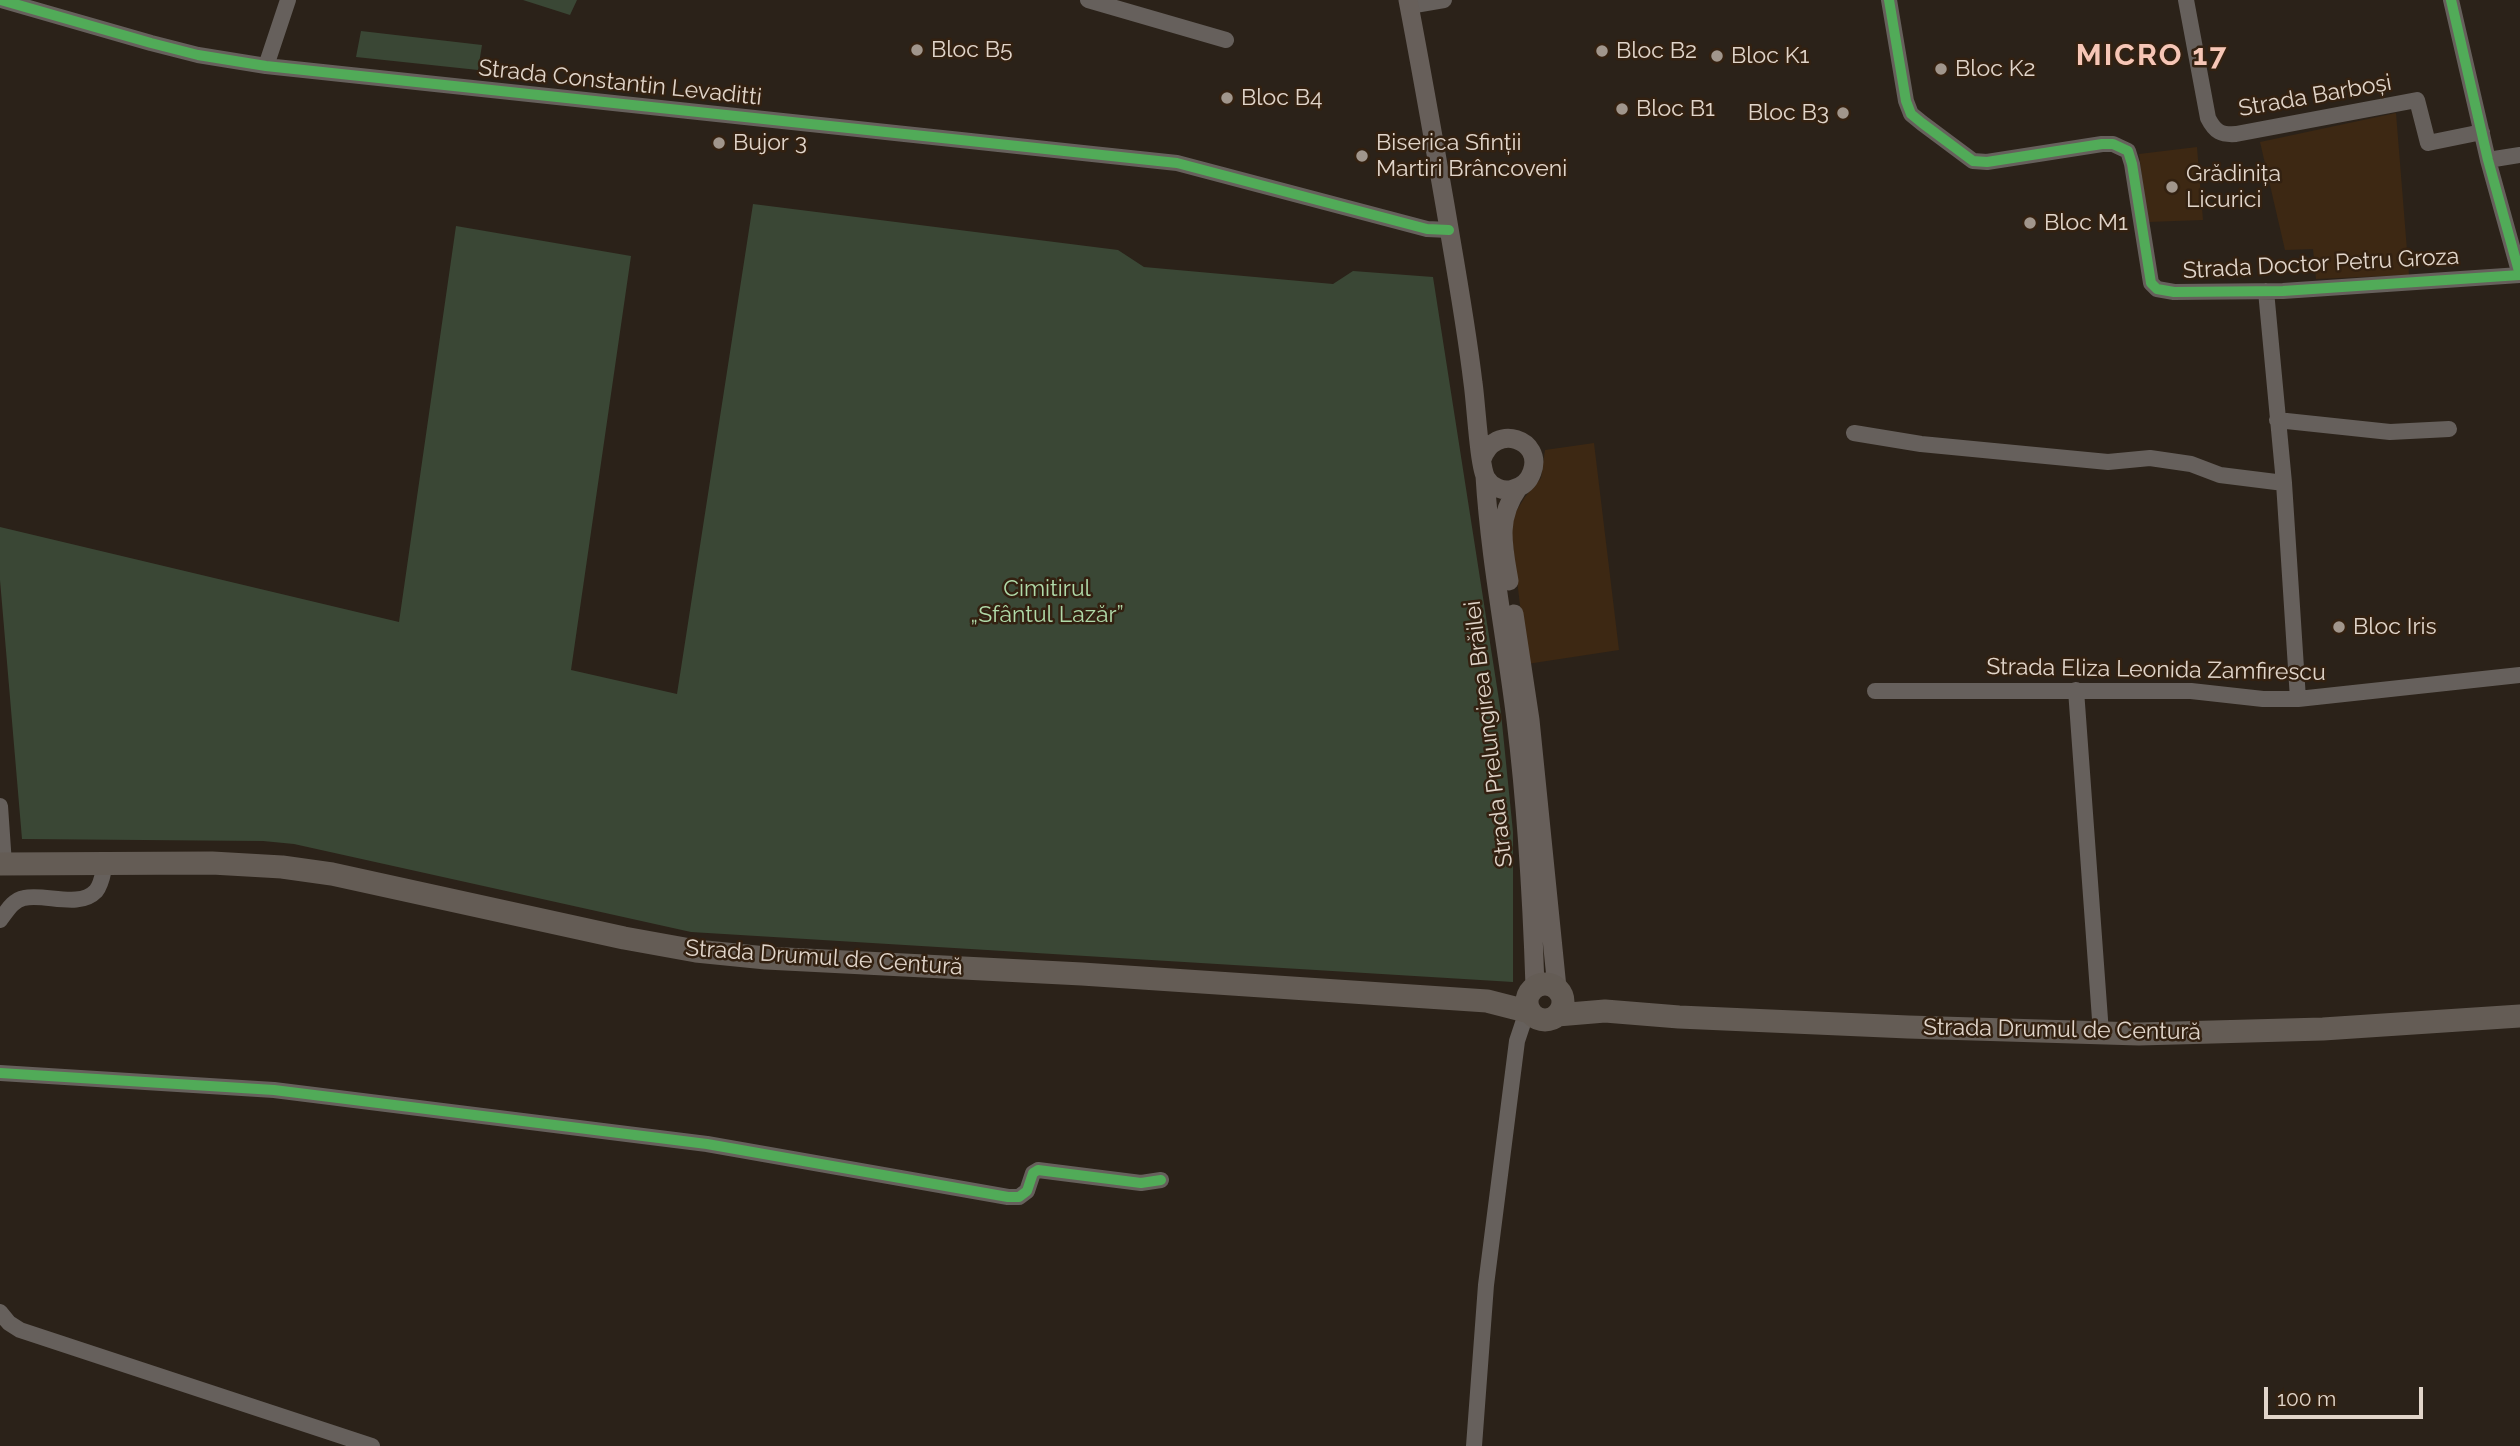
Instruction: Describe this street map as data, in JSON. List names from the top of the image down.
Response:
{
  "streets": {
    "highway": ["Strada Drumul de Centură"],
    "main road": ["Strada Prelungirea Brăilei"],
    "street": [
      "Strada Constantin Levaditti",
      "Strada Barboși",
      "Strada Doctor Petru Groza",
      "Strada Eliza Leonida Zamfirescu"
    ]
  },
  "crossings": [
    ["Strada Constantin Levaditti", "Strada Prelungirea Brăilei"],
    ["Strada Doctor Petru Groza", "Strada Eliza Leonida Zamfirescu"],
    ["Strada Prelungirea Brăilei", "Strada Drumul de Centură"]
  ],
  "districts": ["MICRO 17"],
  "parks": ["Cimitirul „Sfântul Lazăr”"],
  "places": [
    "Bloc B5",
    "Bloc B2",
    "Bloc K1",
    "Bloc K2",
    "Bloc B4",
    "Bloc B1",
    "Bloc B3",
    "Bujor 3",
    "Biserica Sfinții Martiri Brâncoveni",
    "Grădinița Licurici",
    "Bloc M1",
    "Bloc Iris"
  ],
  "scale_bar": "100 m"
}
